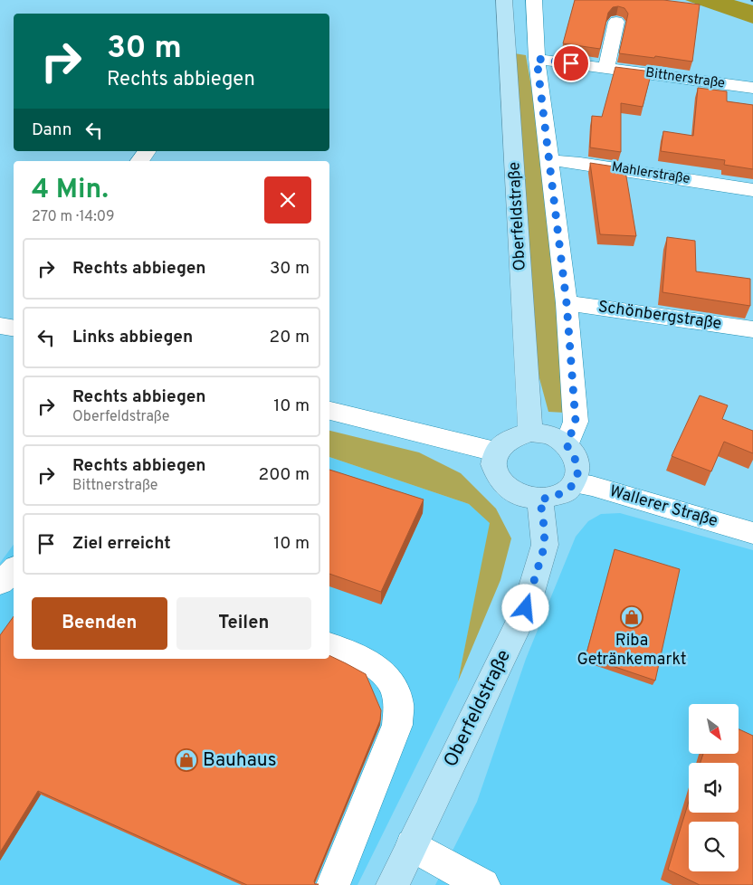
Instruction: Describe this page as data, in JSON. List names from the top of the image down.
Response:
{
  "streets": {
    "main road": ["Oberfeldstraße"],
    "street": [
      "Bittnerstraße",
      "Mahlerstraße",
      "Schönbergstraße",
      "Wallerer Straße"
    ]
  },
  "crossings": [
    ["Bittnerstraße", "Oberfeldstraße"],
    ["Mahlerstraße", "Oberfeldstraße"],
    ["Oberfeldstraße", "Schönbergstraße"],
    ["Oberfeldstraße", "Wallerer Straße"]
  ],
  "places": {
    "shop": ["Riba Getränkemarkt", "Bauhaus"]
  },
  "north": "bottom right",
  "page": {
    "turn": ["30 m", "Rechts abbiegen"],
    "then": "Dann",
    "heading": ["4 Min.", "270 m · 14:09"],
    "list": [
      {
        "name": "Rechts abbiegen",
        "value": "30 m"
      },
      {
        "name": "Links abbiegen",
        "value": "20 m"
      },
      {
        "name": "Rechts abbiegen",
        "note": "Oberfeldstraße",
        "value": "10 m"
      },
      {
        "name": "Rechts abbiegen",
        "note": "Bittnerstraße",
        "value": "200 m"
      },
      {
        "name": "Ziel erreicht",
        "value": "10 m"
      }
    ],
    "buttons": ["Beenden", "Teilen"]
  }
}
